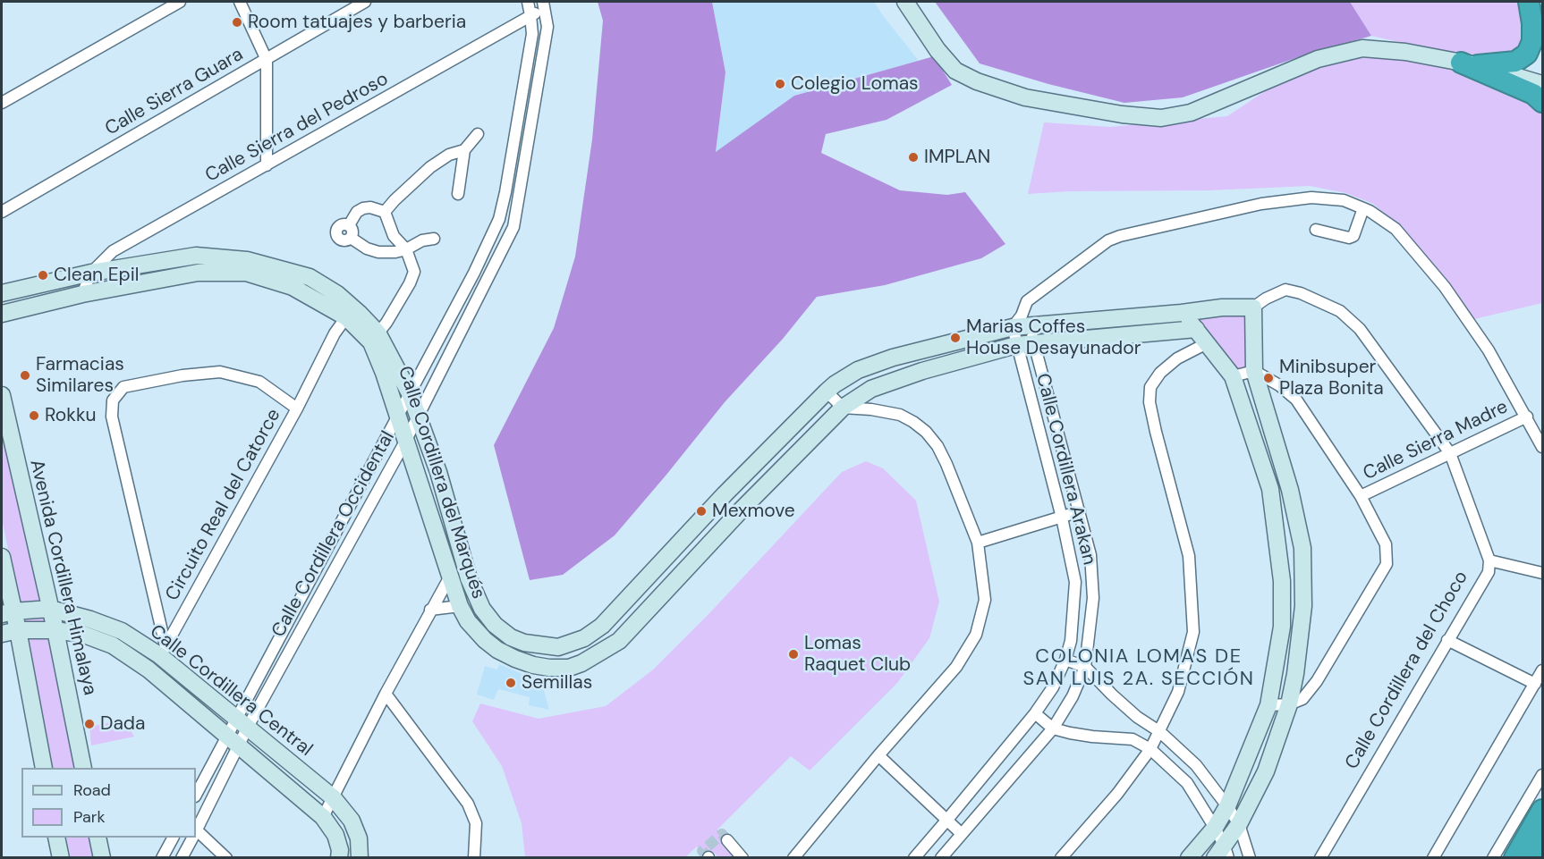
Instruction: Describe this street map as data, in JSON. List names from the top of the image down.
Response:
{
  "streets": {
    "street": [
      "Calle Sierra Guara",
      "Calle Sierra del Pedroso",
      "Calle Sierra Madre",
      "Calle Cordillera Arakan",
      "Calle Cordillera del Marqués",
      "Circuito Real del Catorce",
      "Calle Cordillera Occidental",
      "Avenida Cordillera Himalaya",
      "Calle Cordillera del Choco",
      "Calle Cordillera Central"
    ]
  },
  "crossings": [
    ["Calle Sierra del Pedroso", "Calle Cordillera del Marqués"],
    ["Calle Sierra del Pedroso", "Calle Cordillera Occidental"],
    ["Calle Sierra Madre", "Calle Cordillera del Choco"],
    ["Calle Cordillera Arakan", "Calle Cordillera del Marqués"],
    ["Calle Cordillera del Marqués", "Circuito Real del Catorce"],
    ["Calle Cordillera del Marqués", "Calle Cordillera Occidental"],
    ["Circuito Real del Catorce", "Calle Cordillera Central"],
    ["Calle Cordillera Occidental", "Calle Cordillera Central"],
    ["Avenida Cordillera Himalaya", "Calle Cordillera Central"]
  ],
  "districts": ["COLONIA LOMAS DE SAN LUIS 2A. SECCIÓN"],
  "places": [
    "Room tatuajes y barberia",
    "Colegio Lomas",
    "IMPLAN",
    "Clean Epil",
    "Marias Coffes House Desayunador",
    "Farmacias Similares",
    "Minibsuper Plaza Bonita",
    "Rokku",
    "Mexmove",
    "Lomas Raquet Club",
    "Semillas",
    "Dada"
  ],
  "legend": ["Road", "Park"]
}
